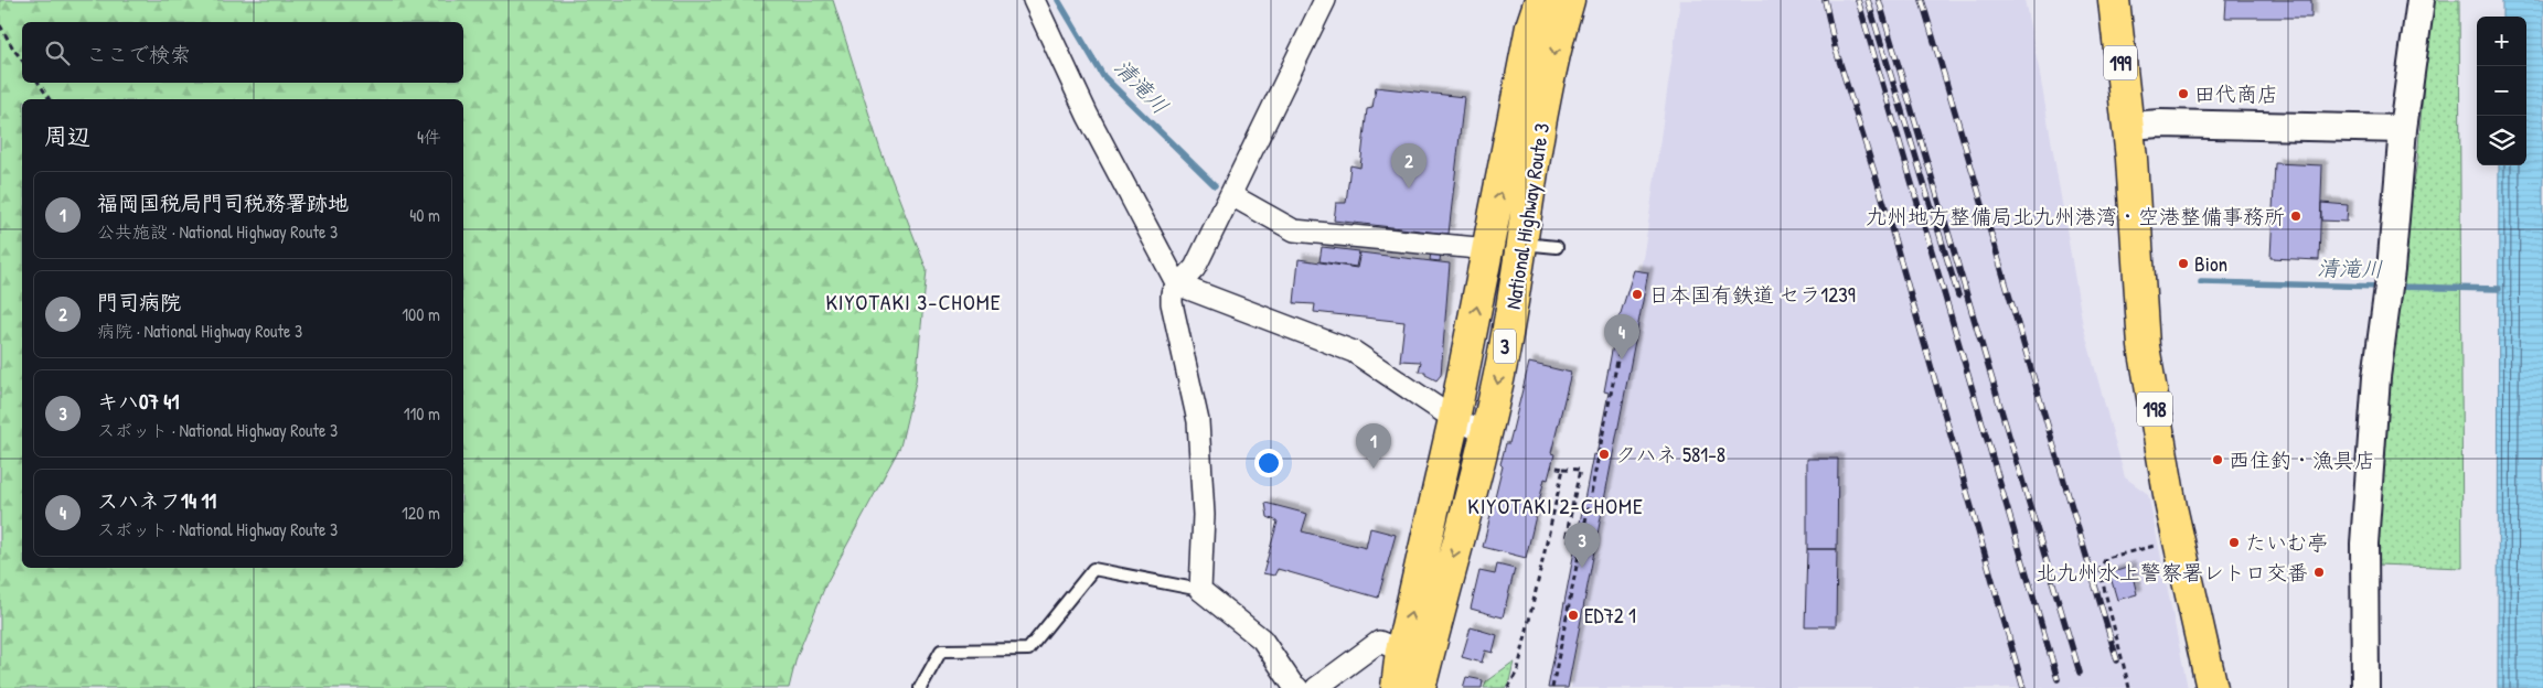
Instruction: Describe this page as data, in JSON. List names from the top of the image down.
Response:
{
  "streets": {
    "highway": [
      "199",
      "National Highway Route 3",
      "3",
      "198"
    ]
  },
  "crossings": [
    ["199", "198"]
  ],
  "districts": ["KIYOTAKI 3-CHOME", "KIYOTAKI 2-CHOME"],
  "water": ["清滝川"],
  "places": [
    "田代商店",
    "九州地方整備局北九州港湾・空港整備事務所",
    "Bion",
    "日本国有鉄道 セラ1239",
    "クハネ 581-8",
    "西住釣・漁具店",
    "たいむ亭",
    "北九州水上警察署レトロ交番",
    "ED72 1"
  ],
  "page": {
    "map_buttons": ["+", "−"],
    "search": "ここで検索",
    "heading": ["周辺", "4件"],
    "pins": [
      "2",
      "4",
      "1",
      "3"
    ],
    "list": [
      {
        "mark": "1",
        "name": "福岡国税局門司税務署跡地",
        "note": "公共施設 · National Highway Route 3",
        "value": "40 m"
      },
      {
        "mark": "2",
        "name": "門司病院",
        "note": "病院 · National Highway Route 3",
        "value": "100 m"
      },
      {
        "mark": "3",
        "name": "キハ07 41",
        "note": "スポット · National Highway Route 3",
        "value": "110 m"
      },
      {
        "mark": "4",
        "name": "スハネフ14 11",
        "note": "スポット · National Highway Route 3",
        "value": "120 m"
      }
    ]
  }
}
